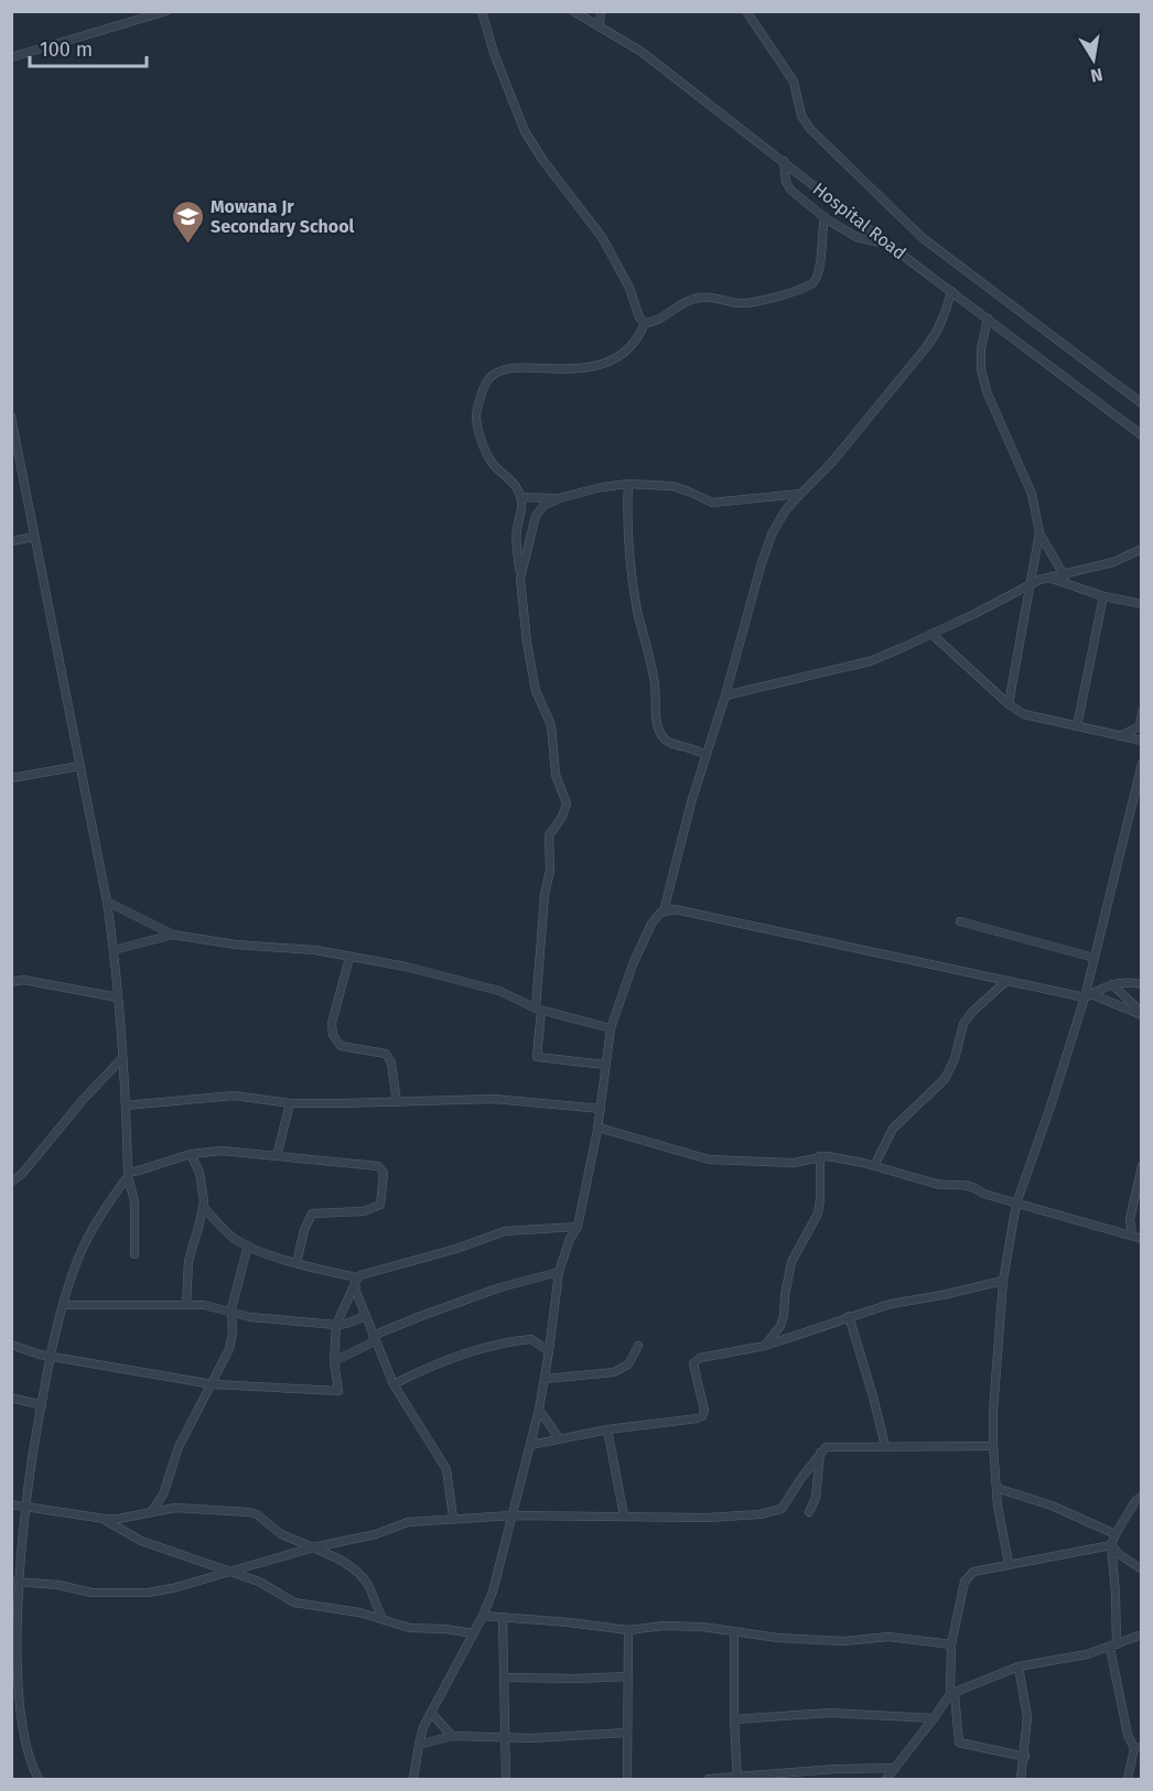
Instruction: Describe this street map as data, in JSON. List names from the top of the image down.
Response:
{
  "streets": {
    "street": ["Hospital Road"]
  },
  "places": {
    "school or university": ["Mowana Jr Secondary School"]
  },
  "scale_bar": "100 m",
  "north": "bottom"
}
